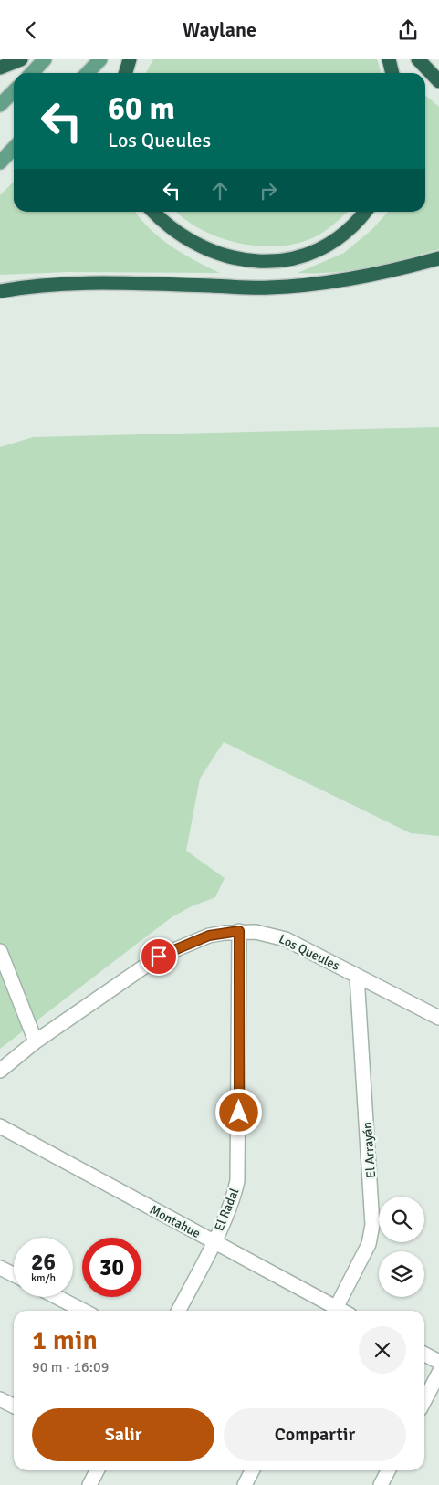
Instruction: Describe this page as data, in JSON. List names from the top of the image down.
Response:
{
  "streets": {
    "street": [
      "Los Queules",
      "El Arrayán",
      "El Radal",
      "Montahue"
    ]
  },
  "crossings": [
    ["Los Queules", "El Arrayán"],
    ["Los Queules", "El Radal"],
    ["El Radal", "Montahue"]
  ],
  "page": {
    "header": "Waylane",
    "turn": ["60 m", "Los Queules"],
    "speed": "26 km/h",
    "limit": "30",
    "heading": ["1 min", "90 m · 16:09"],
    "buttons": ["Salir", "Compartir"]
  }
}
